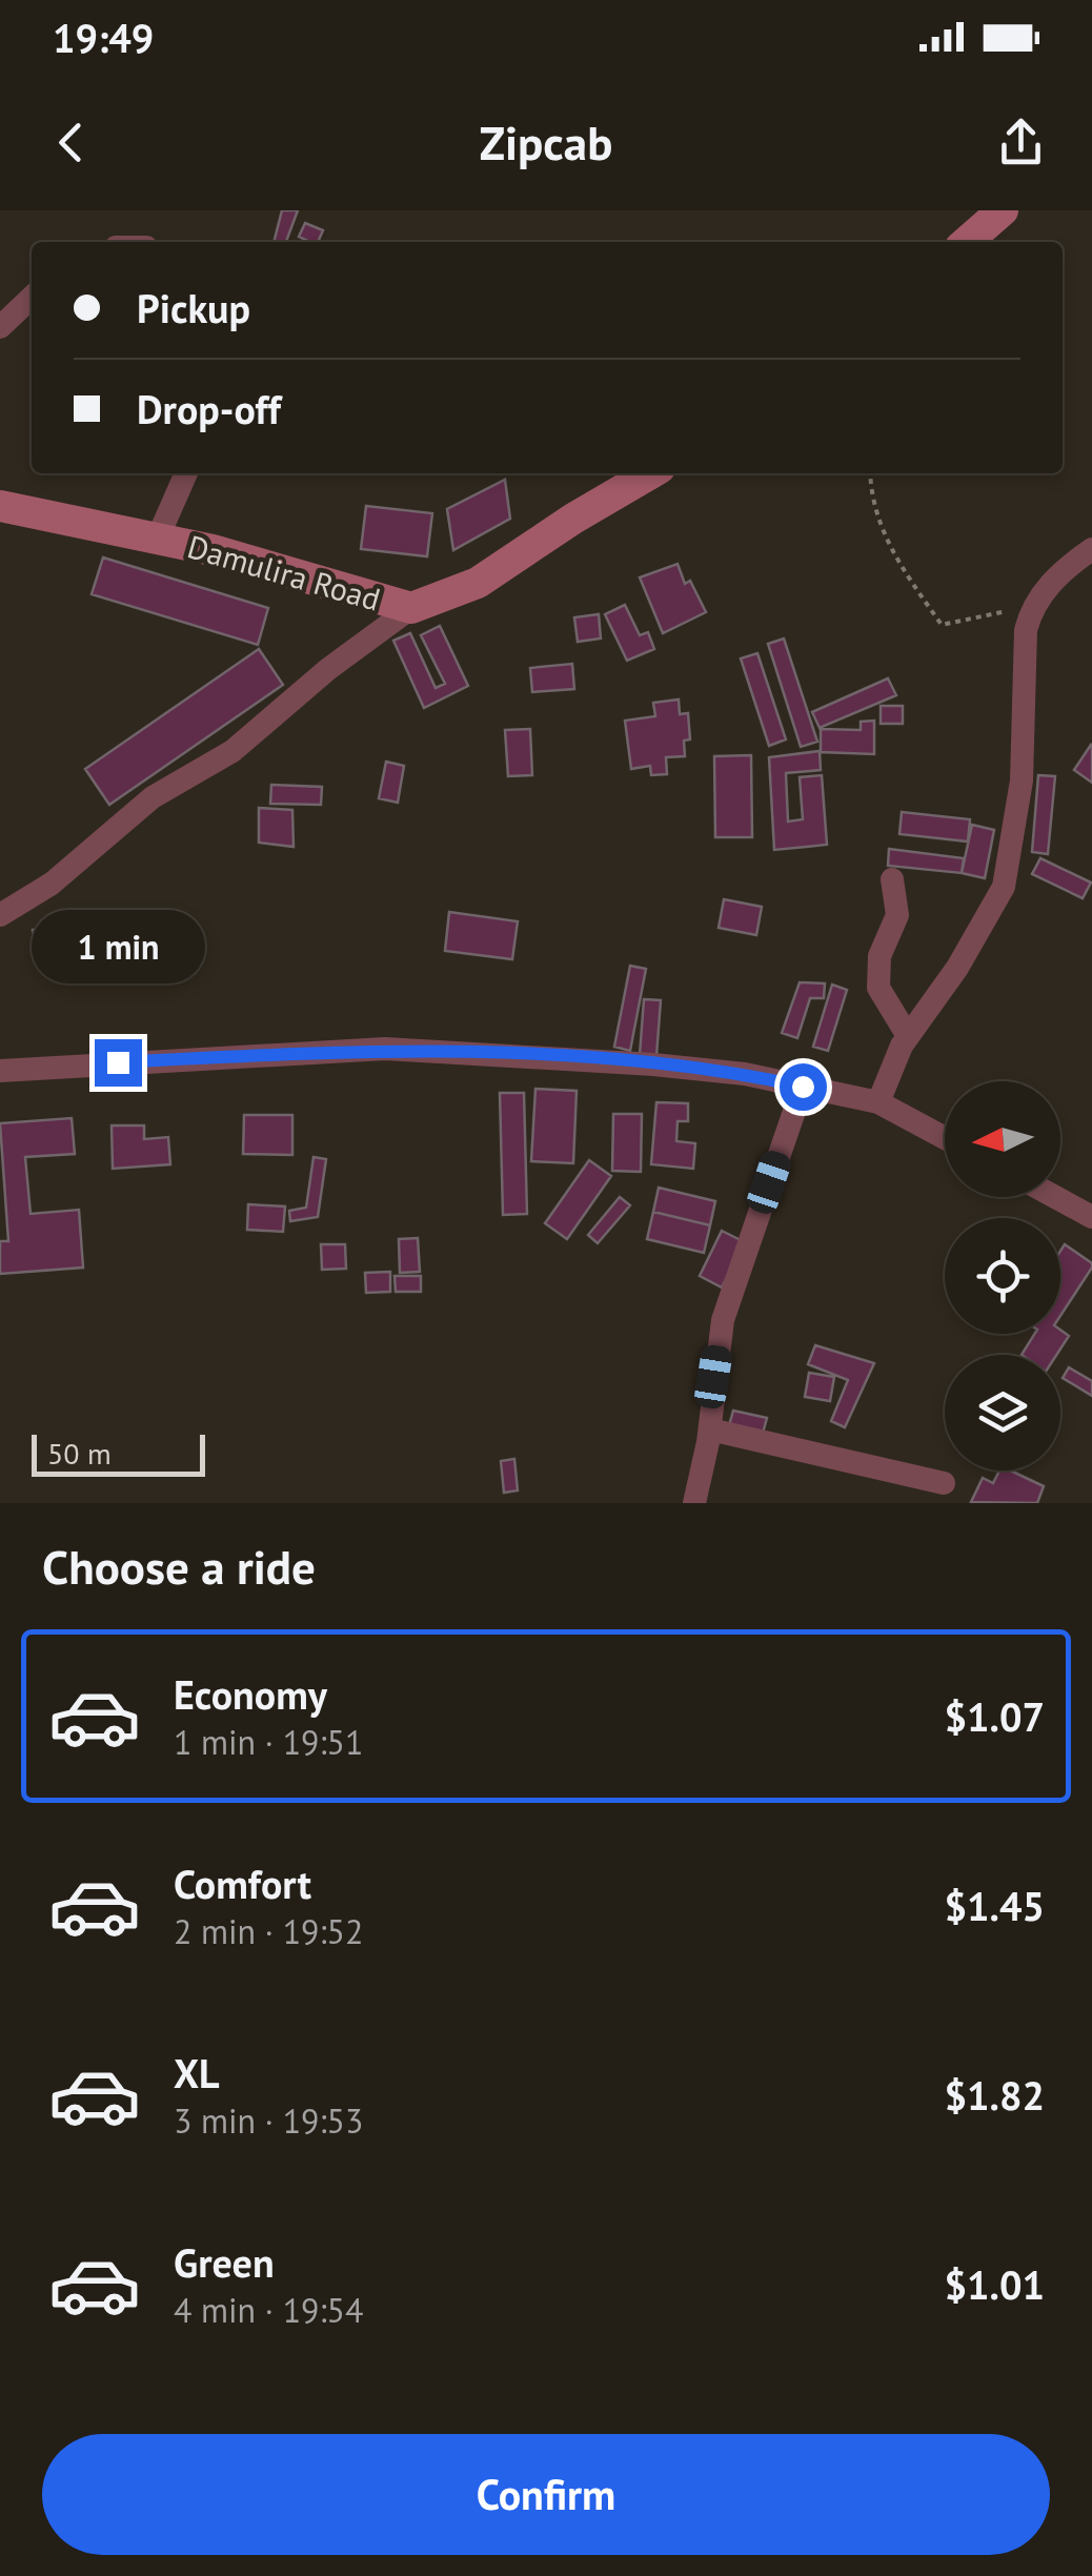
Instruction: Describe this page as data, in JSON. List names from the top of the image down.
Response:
{
  "streets": {
    "street": ["Damulira Road"]
  },
  "scale_bar": "50 m",
  "north": "left",
  "page": {
    "status": "19:49",
    "header": "Zipcab",
    "banner": ["Pickup", "Drop-off"],
    "bubble": "1 min",
    "scale": "50 m",
    "heading": "Choose a ride",
    "list": [
      {
        "name": "Economy",
        "note": "1 min · 19:51",
        "value": "$1.07"
      },
      {
        "name": "Comfort",
        "note": "2 min · 19:52",
        "value": "$1.45"
      },
      {
        "name": "XL",
        "note": "3 min · 19:53",
        "value": "$1.82"
      },
      {
        "name": "Green",
        "note": "4 min · 19:54",
        "value": "$1.01"
      }
    ],
    "buttons": "Confirm"
  }
}
